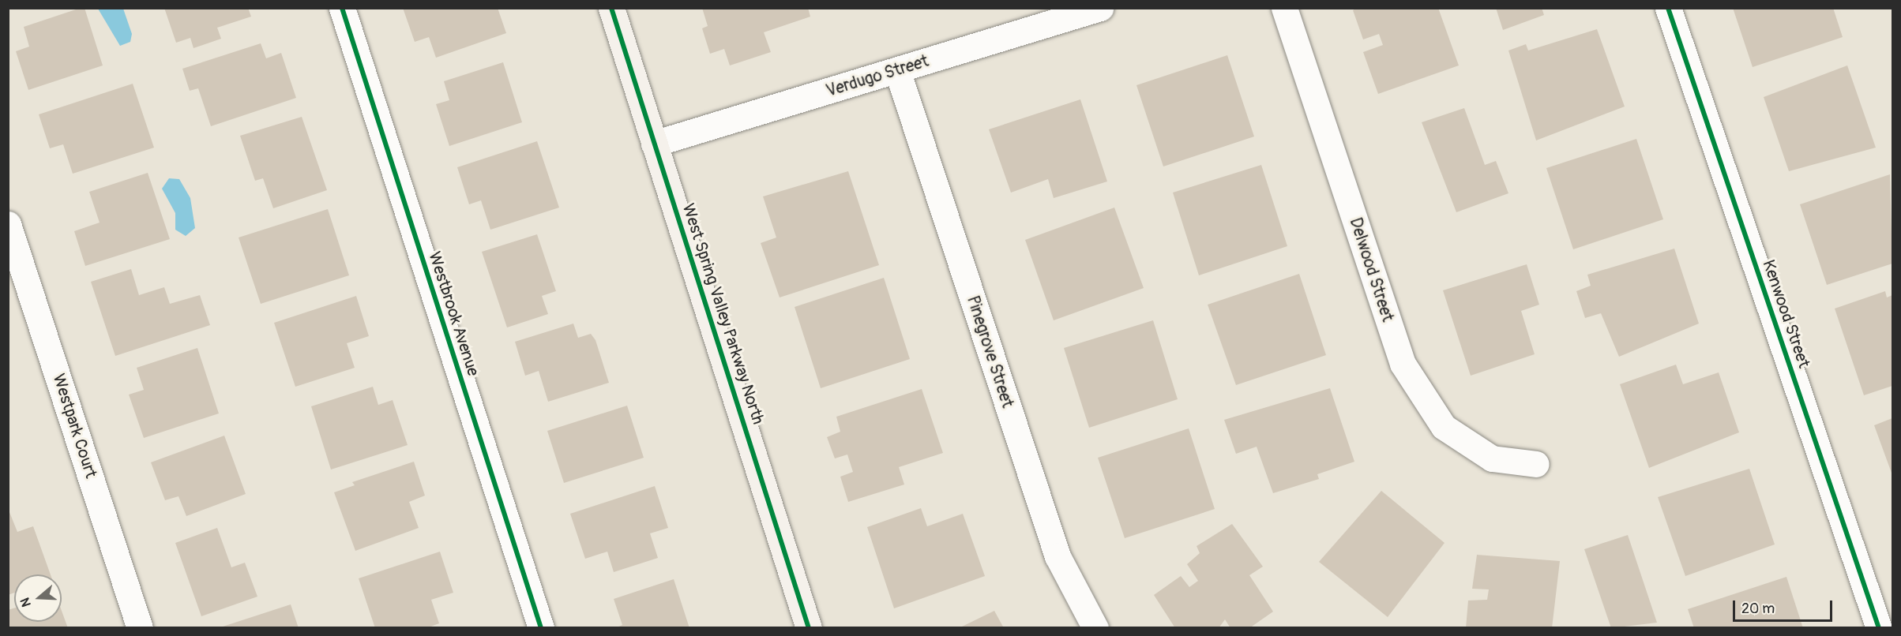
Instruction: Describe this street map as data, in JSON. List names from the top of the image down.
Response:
{
  "streets": {
    "street": [
      "Verdugo Street",
      "Delwood Street",
      "Westbrook Avenue",
      "West Spring Valley Parkway North",
      "Kenwood Street",
      "Pinegrove Street",
      "Westpark Court"
    ]
  },
  "crossings": [
    ["Verdugo Street", "West Spring Valley Parkway North"],
    ["Verdugo Street", "Pinegrove Street"]
  ],
  "scale_bar": "20 m",
  "north": "left"
}
